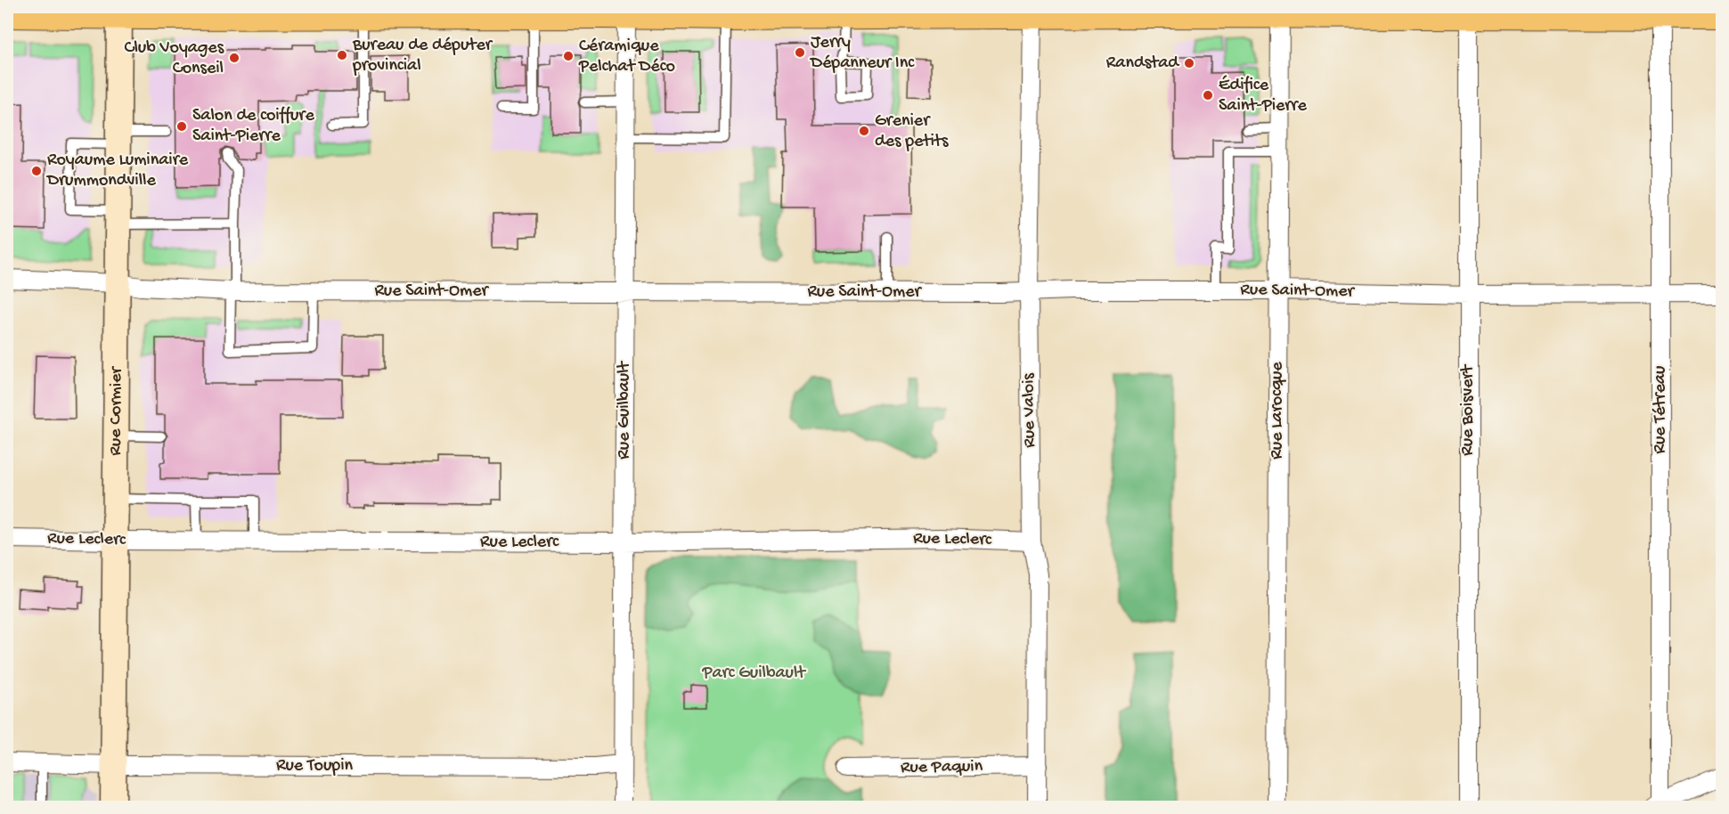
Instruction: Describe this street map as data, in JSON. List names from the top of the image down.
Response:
{
  "streets": {
    "street": [
      "Rue Saint-Omer",
      "Rue Tétreau",
      "Rue Cormier",
      "Rue Guilbault",
      "Rue Valois",
      "Rue Larocque",
      "Rue Boisvert",
      "Rue Leclerc",
      "Rue Toupin",
      "Rue Paquin"
    ]
  },
  "crossings": [
    ["Rue Saint-Omer", "Rue Tétreau"],
    ["Rue Saint-Omer", "Rue Cormier"],
    ["Rue Saint-Omer", "Rue Guilbault"],
    ["Rue Saint-Omer", "Rue Valois"],
    ["Rue Saint-Omer", "Rue Larocque"],
    ["Rue Saint-Omer", "Rue Boisvert"],
    ["Rue Cormier", "Rue Leclerc"],
    ["Rue Cormier", "Rue Toupin"],
    ["Rue Guilbault", "Rue Leclerc"],
    ["Rue Guilbault", "Rue Toupin"],
    ["Rue Valois", "Rue Leclerc"],
    ["Rue Valois", "Rue Paquin"]
  ],
  "parks": ["Parc Guilbault"],
  "places": [
    "Jerry Dépanneur Inc",
    "Bureau de députer provincial",
    "Céramique Pelchat Déco",
    "Club Voyages Conseil",
    "Randstad",
    "Édifice Saint-Pierre",
    "Salon de coiffure Saint-Pierre",
    "Grenier des petits",
    "Royaume Luminaire Drummondville"
  ]
}
